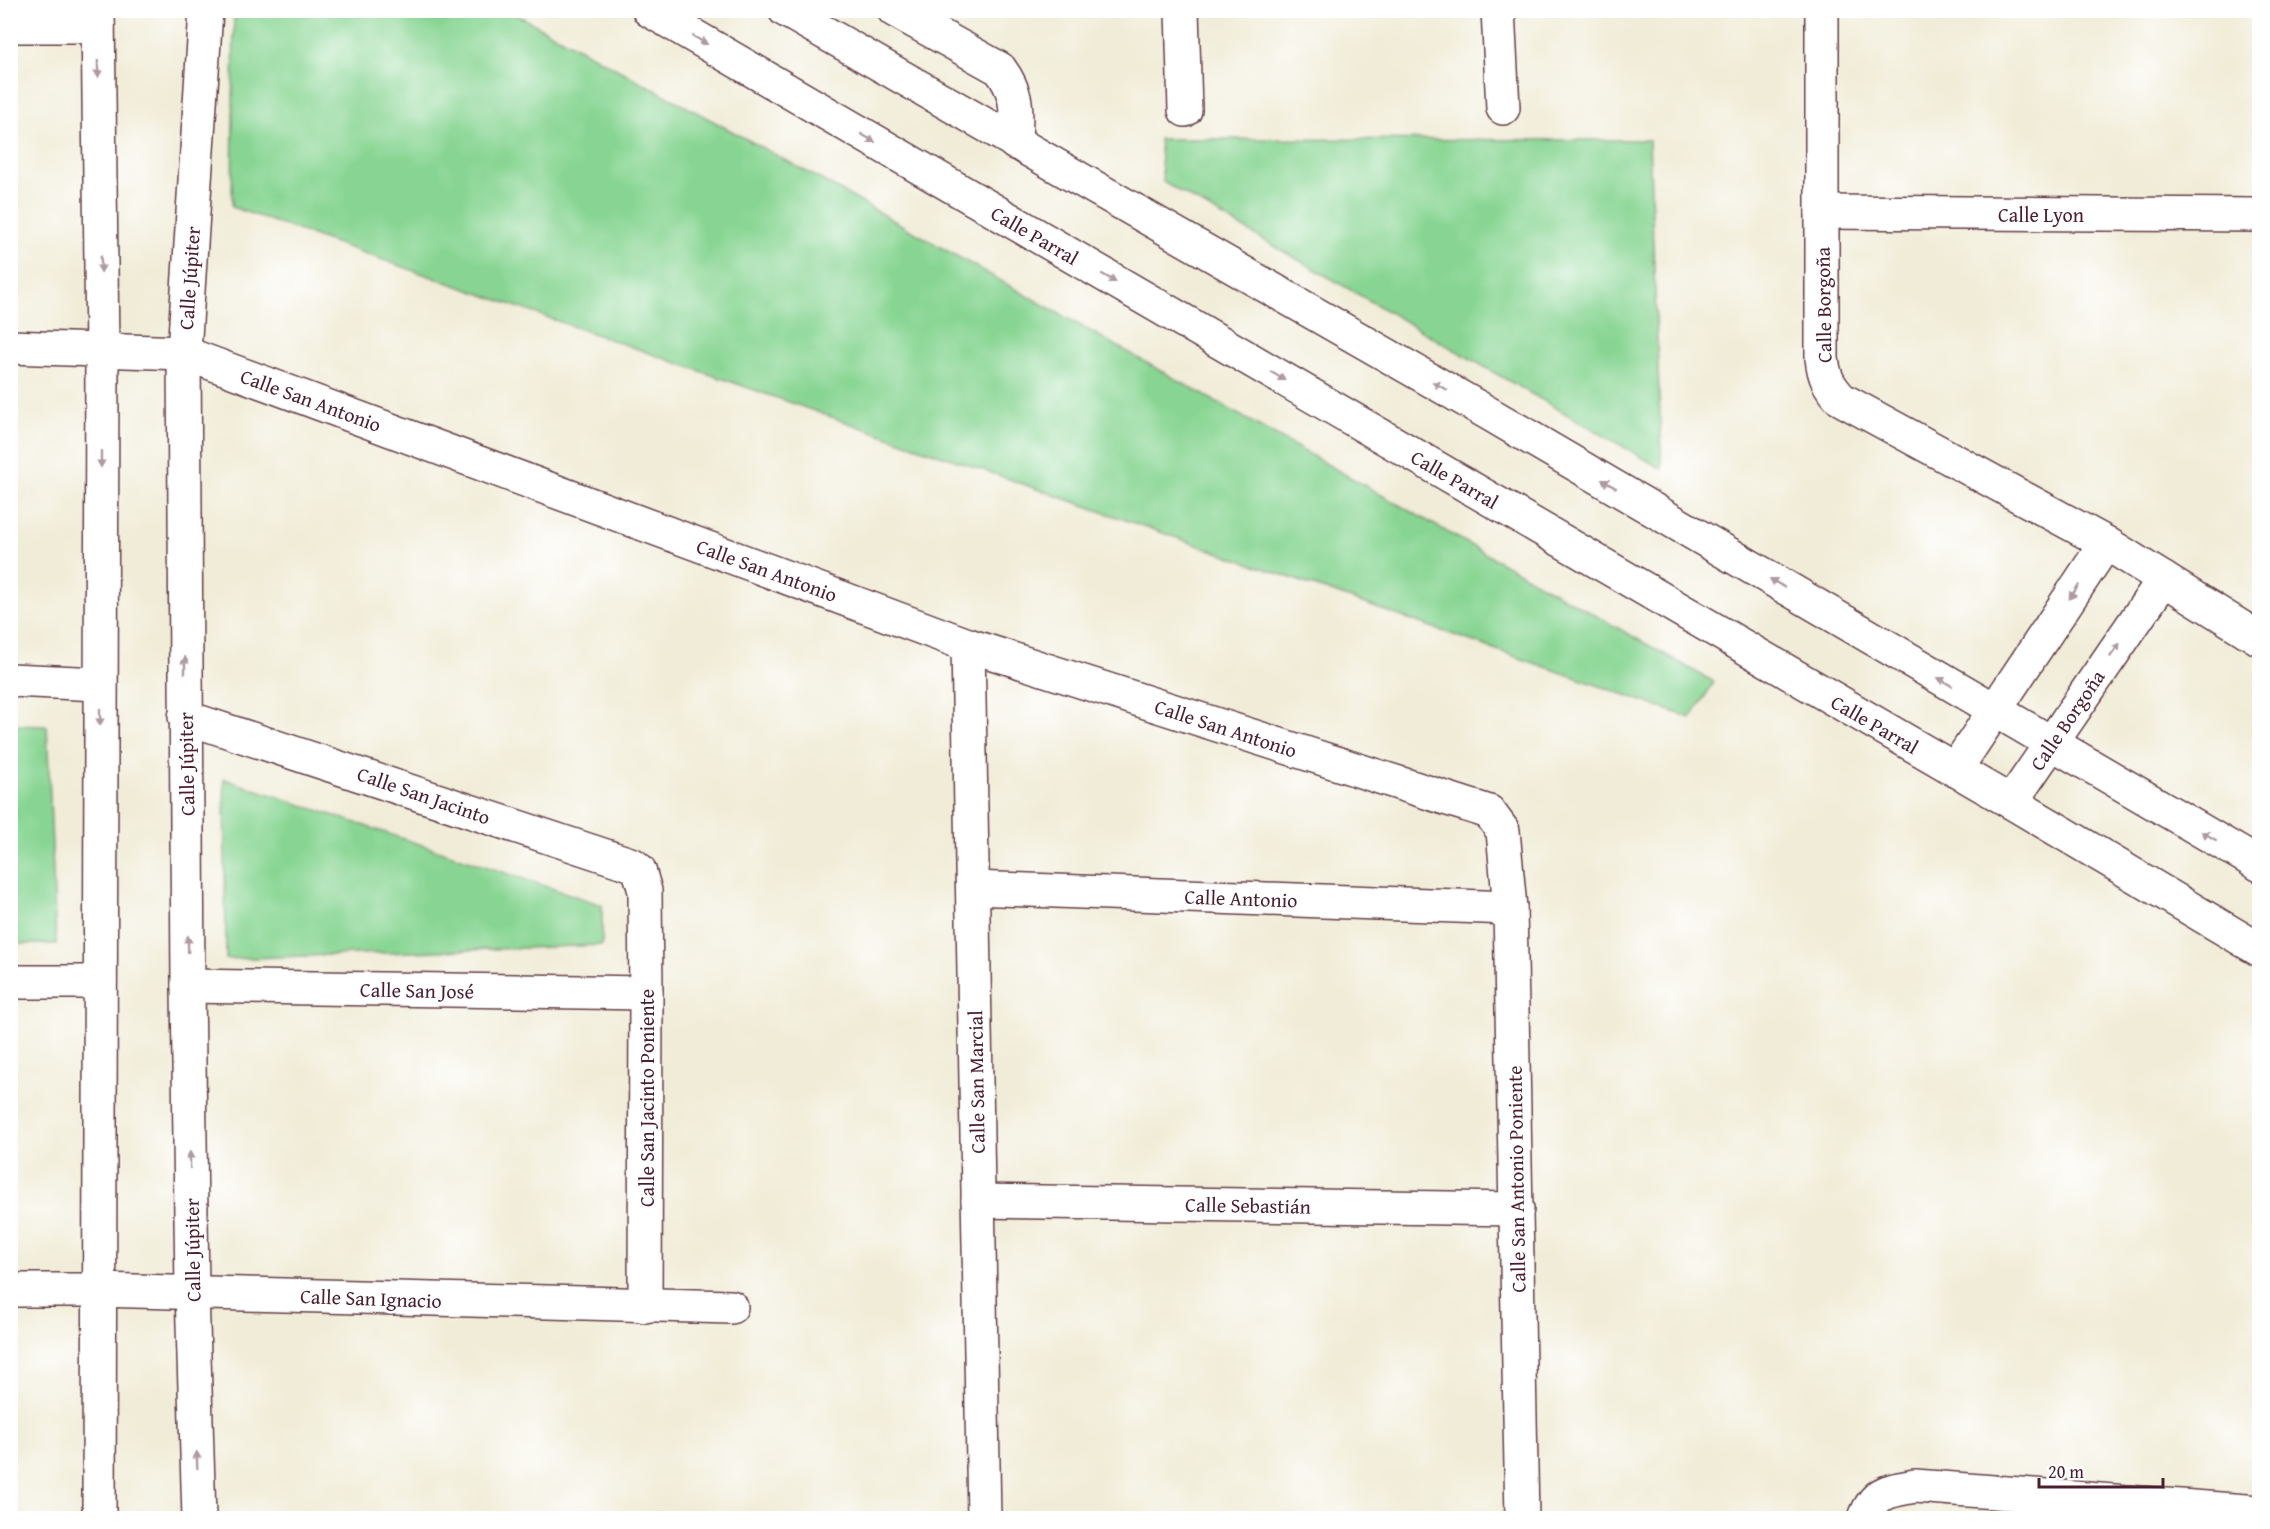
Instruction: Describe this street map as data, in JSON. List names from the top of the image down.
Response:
{
  "streets": {
    "street": [
      "Calle Lyon",
      "Calle Parral",
      "Calle Júpiter",
      "Calle Borgoña",
      "Calle San Antonio",
      "Calle San Jacinto",
      "Calle Antonio",
      "Calle San José",
      "Calle San Marcial",
      "Calle San Jacinto Poniente",
      "Calle San Antonio Poniente",
      "Calle Sebastián",
      "Calle San Ignacio"
    ]
  },
  "crossings": [
    ["Calle Lyon", "Calle Borgoña"],
    ["Calle Parral", "Calle Borgoña"],
    ["Calle Júpiter", "Calle San Antonio"],
    ["Calle Júpiter", "Calle San Jacinto"],
    ["Calle Júpiter", "Calle San José"],
    ["Calle Júpiter", "Calle San Ignacio"],
    ["Calle San Antonio", "Calle San Marcial"],
    ["Calle San Antonio", "Calle San Antonio Poniente"],
    ["Calle San Jacinto", "Calle San Jacinto Poniente"],
    ["Calle Antonio", "Calle San Marcial"],
    ["Calle Antonio", "Calle San Antonio Poniente"],
    ["Calle San José", "Calle San Jacinto Poniente"],
    ["Calle San Marcial", "Calle Sebastián"],
    ["Calle San Jacinto Poniente", "Calle San Ignacio"],
    ["Calle San Antonio Poniente", "Calle Sebastián"]
  ],
  "scale_bar": "20 m"
}
